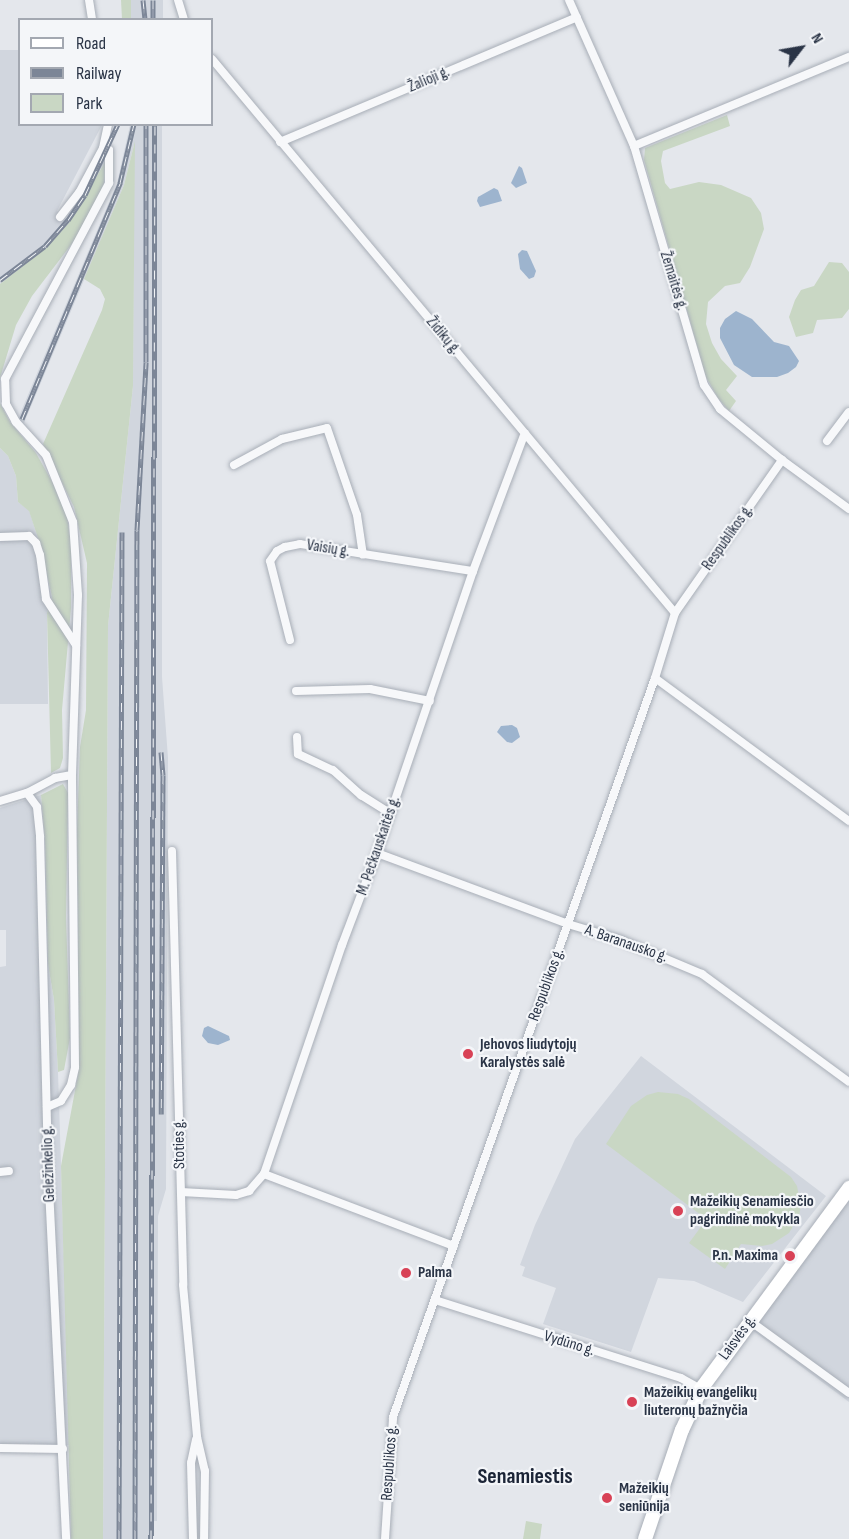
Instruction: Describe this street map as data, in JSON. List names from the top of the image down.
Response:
{
  "streets": {
    "main road": ["Laisvės g."],
    "street": [
      "Žalioji g.",
      "Žemaitės g.",
      "Židikų g.",
      "Respublikos g.",
      "Vaisių g.",
      "M. Pečkauskaitės g.",
      "A. Baranausko g.",
      "Stoties g.",
      "Geležinkelio g.",
      "Vydūno g."
    ]
  },
  "crossings": [
    ["Žalioji g.", "Žemaitės g."],
    ["Žalioji g.", "Židikų g."],
    ["Žemaitės g.", "Respublikos g."],
    ["Židikų g.", "Respublikos g."],
    ["Židikų g.", "M. Pečkauskaitės g."],
    ["Respublikos g.", "A. Baranausko g."],
    ["Respublikos g.", "Vydūno g."],
    ["Vaisių g.", "M. Pečkauskaitės g."],
    ["M. Pečkauskaitės g.", "A. Baranausko g."],
    ["Laisvės g.", "Vydūno g."]
  ],
  "districts": ["Senamiestis"],
  "places": [
    "Jehovos liudytojų Karalystės salė",
    "Mažeikių Senamiesčio pagrindinė mokykla",
    "P.n. Maxima",
    "Palma",
    "Mažeikių evangelikų liuteronų bažnyčia",
    "Mažeikių seniūnija"
  ],
  "legend": ["Road", "Railway", "Park"],
  "north": "top right"
}
